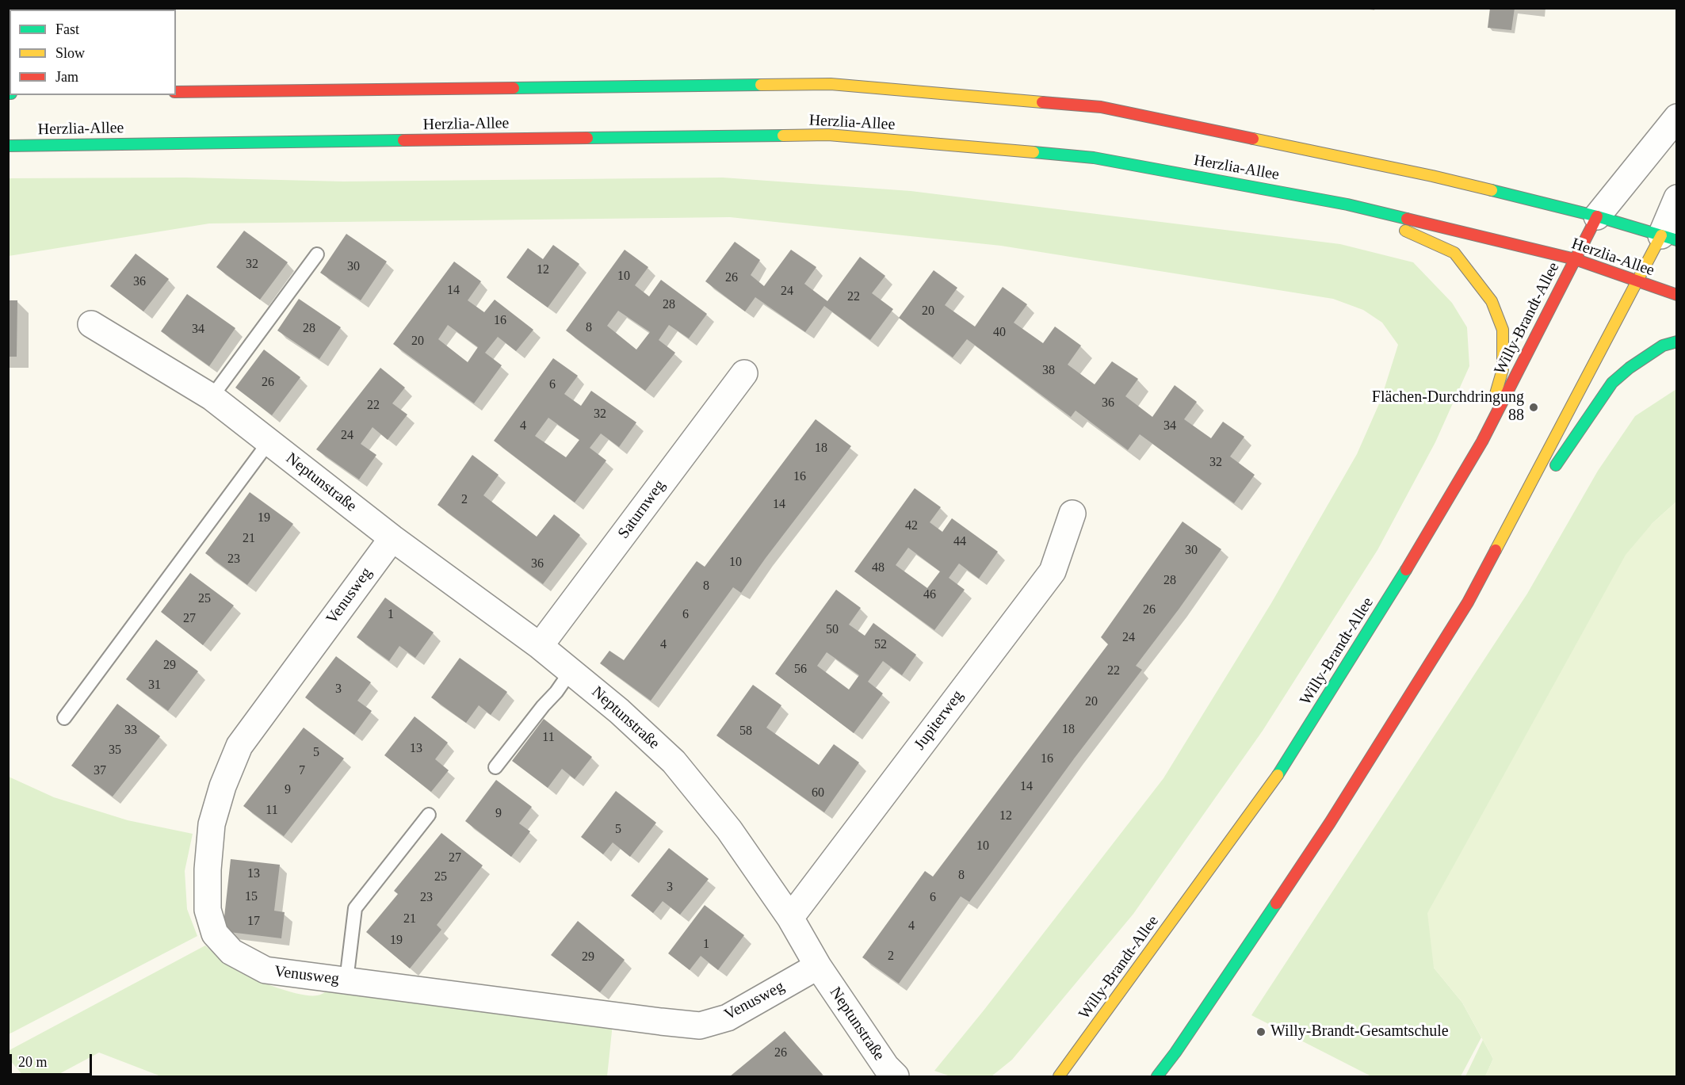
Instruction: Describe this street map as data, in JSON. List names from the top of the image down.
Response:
{
  "streets": {
    "main road": ["Herzlia-Allee", "Willy-Brandt-Allee"],
    "street": [
      "Neptunstraße",
      "Saturnweg",
      "Venusweg",
      "Jupiterweg"
    ]
  },
  "crossings": [
    ["Herzlia-Allee", "Willy-Brandt-Allee"],
    ["Neptunstraße", "Saturnweg"],
    ["Neptunstraße", "Venusweg"],
    ["Neptunstraße", "Jupiterweg"]
  ],
  "places": ["Flächen-Durchdringung 88", "Willy-Brandt-Gesamtschule"],
  "house_numbers": [
    "32",
    "30",
    "12",
    "10",
    "26",
    "36",
    "14",
    "24",
    "22",
    "28",
    "20",
    "16",
    "8",
    "28",
    "34",
    "40",
    "20",
    "38",
    "26",
    "6",
    "36",
    "22",
    "32",
    "4",
    "34",
    "24",
    "18",
    "32",
    "16",
    "2",
    "14",
    "19",
    "42",
    "21",
    "44",
    "30",
    "23",
    "10",
    "36",
    "48",
    "28",
    "8",
    "46",
    "25",
    "26",
    "1",
    "6",
    "27",
    "50",
    "24",
    "4",
    "52",
    "29",
    "56",
    "22",
    "31",
    "3",
    "20",
    "18",
    "33",
    "58",
    "11",
    "13",
    "35",
    "5",
    "16",
    "37",
    "7",
    "14",
    "9",
    "60",
    "11",
    "9",
    "12",
    "5",
    "10",
    "27",
    "13",
    "8",
    "25",
    "3",
    "15",
    "23",
    "6",
    "21",
    "17",
    "4",
    "19",
    "1",
    "2",
    "29",
    "26"
  ],
  "legend": ["Fast", "Slow", "Jam"],
  "scale_bar": "20 m"
}
